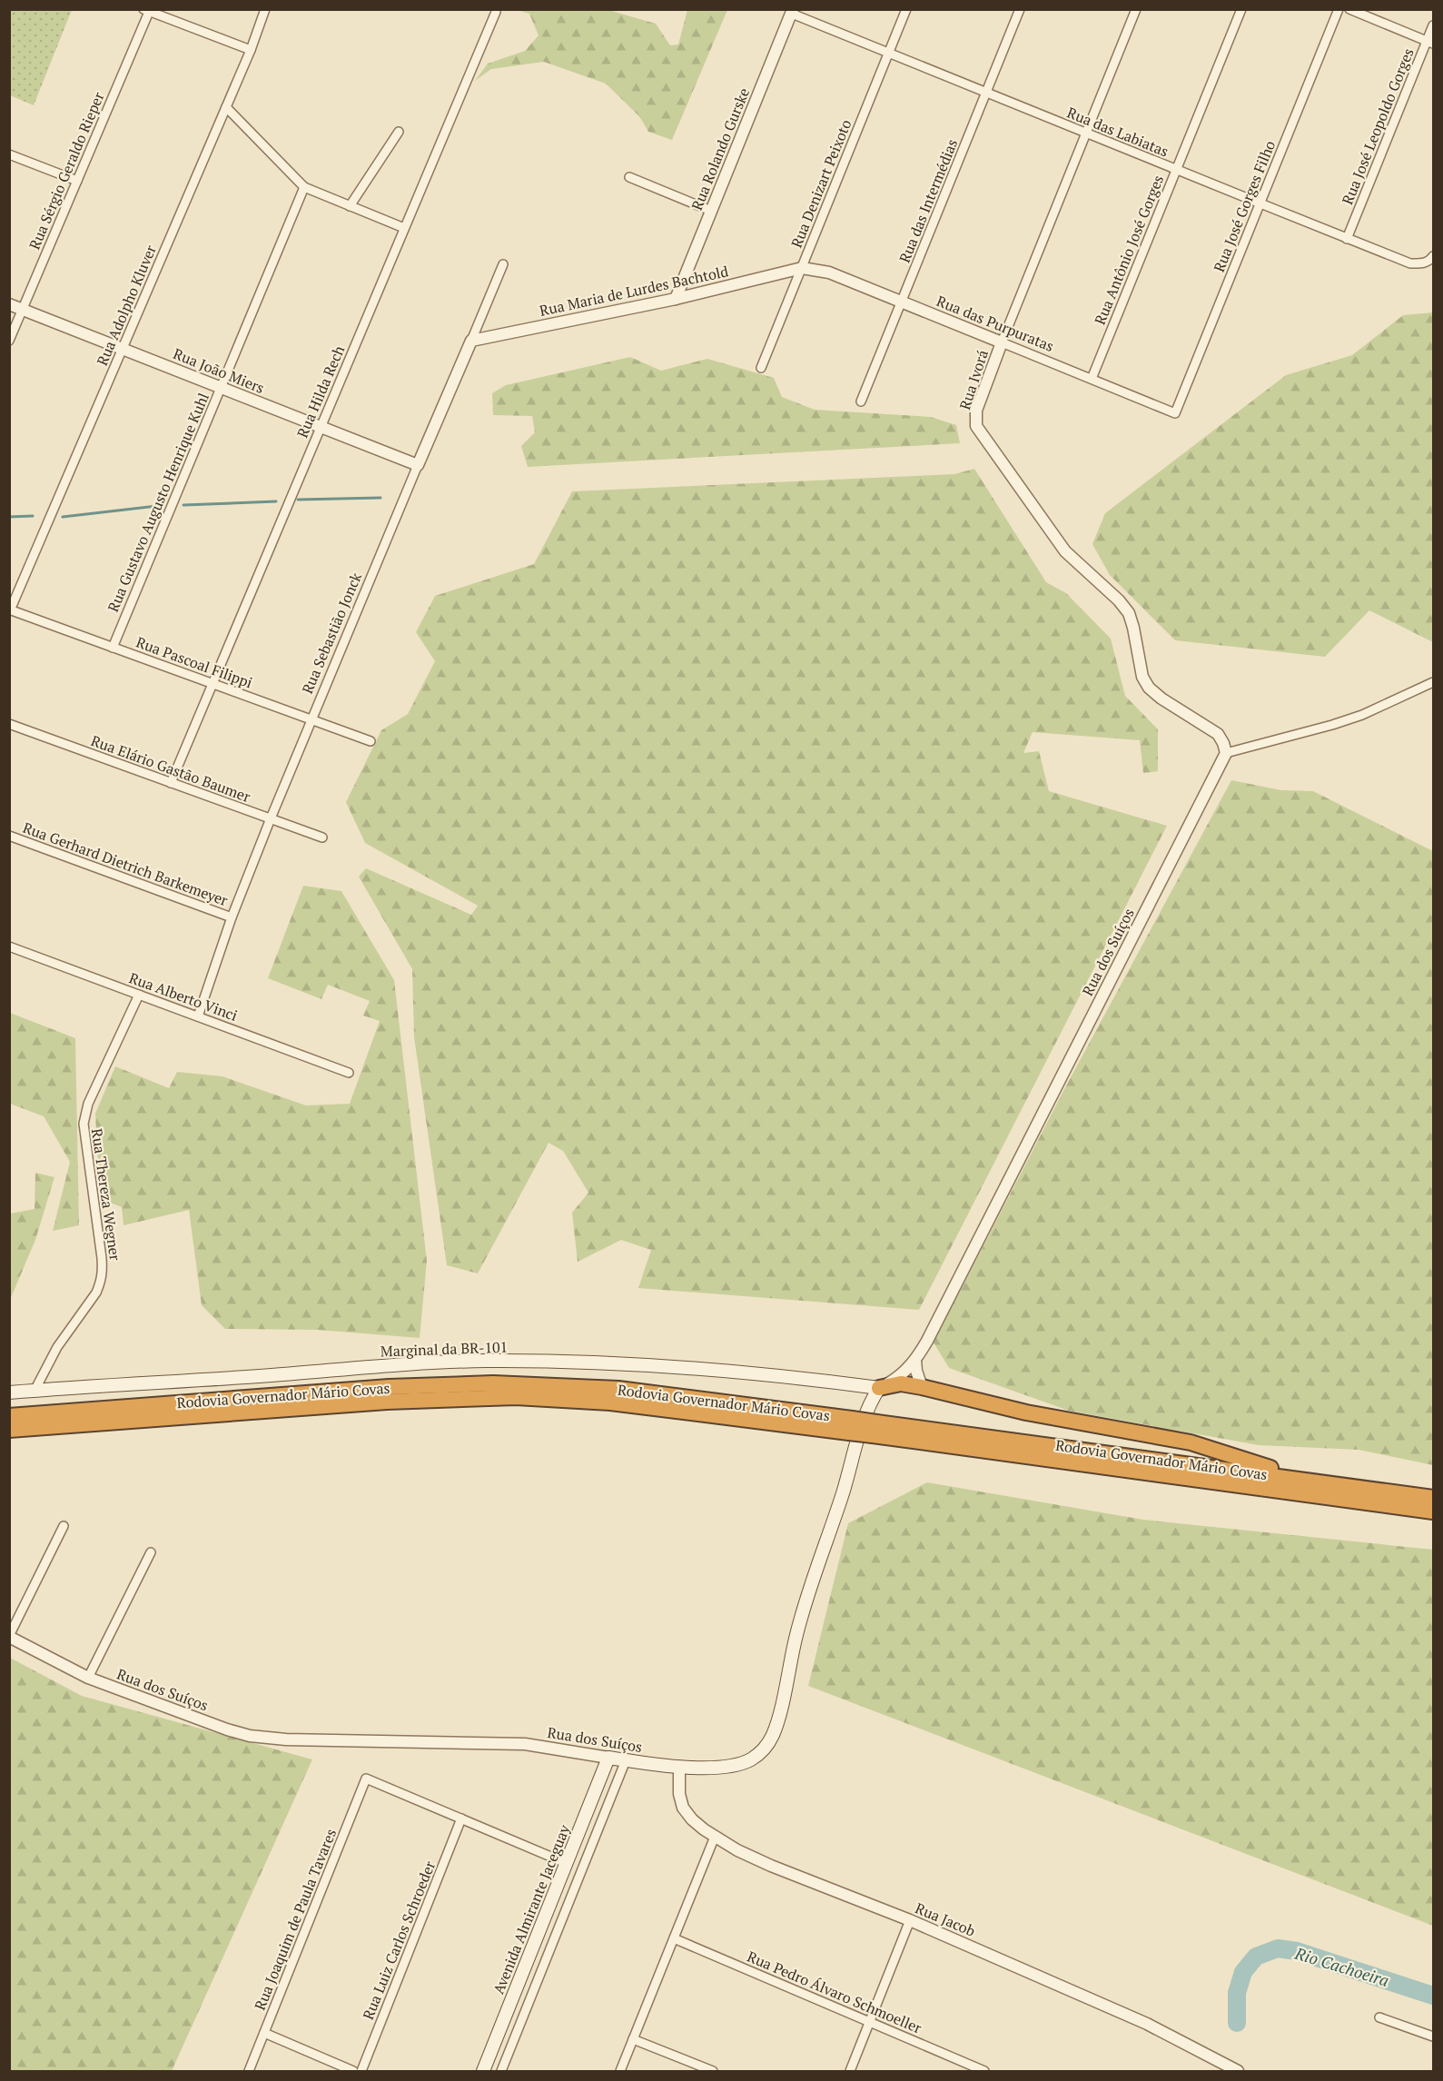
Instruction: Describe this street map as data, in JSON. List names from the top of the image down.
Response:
{
  "streets": {
    "highway": ["Rodovia Governador Mário Covas"],
    "main road": ["Rua dos Suíços", "Marginal da BR-101", "Avenida Almirante Jaceguay"],
    "street": [
      "Rua José Leopoldo Gorges",
      "Rua das Labiatas",
      "Rua Rolando Gurske",
      "Rua Sérgio Geraldo Rieper",
      "Rua Denizart Peixoto",
      "Rua das Intermédias",
      "Rua José Gorges Filho",
      "Rua Antônio José Gorges",
      "Rua Maria de Lurdes Bachtold",
      "Rua Adolpho Kluver",
      "Rua das Purpuratas",
      "Rua João Miers",
      "Rua Ivorá",
      "Rua Hilda Rech",
      "Rua Gustavo Augusto Henrique Kuhl",
      "Rua Sebastião Jonck",
      "Rua Pascoal Filippi",
      "Rua Elário Gastão Baumer",
      "Rua Gerhard Dietrich Barkemeyer",
      "Rua Alberto Vinci",
      "Rua Thereza Wegner",
      "Rua Joaquim de Paula Tavares",
      "Rua Jacob",
      "Rua Luiz Carlos Schroeder",
      "Rua Pedro Álvaro Schmoeller"
    ]
  },
  "crossings": [
    ["Rua José Leopoldo Gorges", "Rua das Labiatas"],
    ["Rua das Labiatas", "Rua Rolando Gurske"],
    ["Rua das Labiatas", "Rua Denizart Peixoto"],
    ["Rua das Labiatas", "Rua das Intermédias"],
    ["Rua das Labiatas", "Rua José Gorges Filho"],
    ["Rua das Labiatas", "Rua Antônio José Gorges"],
    ["Rua das Labiatas", "Rua Ivorá"],
    ["Rua Rolando Gurske", "Rua Maria de Lurdes Bachtold"],
    ["Rua Sérgio Geraldo Rieper", "Rua João Miers"],
    ["Rua Denizart Peixoto", "Rua Maria de Lurdes Bachtold"],
    ["Rua Denizart Peixoto", "Rua das Purpuratas"],
    ["Rua das Intermédias", "Rua das Purpuratas"],
    ["Rua José Gorges Filho", "Rua das Purpuratas"],
    ["Rua Antônio José Gorges", "Rua das Purpuratas"],
    ["Rua Maria de Lurdes Bachtold", "Rua das Purpuratas"],
    ["Rua Maria de Lurdes Bachtold", "Rua Sebastião Jonck"],
    ["Rua Adolpho Kluver", "Rua João Miers"],
    ["Rua Adolpho Kluver", "Rua Pascoal Filippi"],
    ["Rua das Purpuratas", "Rua Ivorá"],
    ["Rua João Miers", "Rua Hilda Rech"],
    ["Rua João Miers", "Rua Gustavo Augusto Henrique Kuhl"],
    ["Rua João Miers", "Rua Sebastião Jonck"],
    ["Rua Ivorá", "Rua dos Suíços"],
    ["Rua Hilda Rech", "Rua Pascoal Filippi"],
    ["Rua Hilda Rech", "Rua Elário Gastão Baumer"],
    ["Rua Gustavo Augusto Henrique Kuhl", "Rua Pascoal Filippi"],
    ["Rua Sebastião Jonck", "Rua Pascoal Filippi"],
    ["Rua Sebastião Jonck", "Rua Elário Gastão Baumer"],
    ["Rua Sebastião Jonck", "Rua Gerhard Dietrich Barkemeyer"],
    ["Rua Sebastião Jonck", "Rua Alberto Vinci"],
    ["Rua dos Suíços", "Marginal da BR-101"],
    ["Rua dos Suíços", "Avenida Almirante Jaceguay"],
    ["Rua dos Suíços", "Rua Jacob"],
    ["Rua Alberto Vinci", "Rua Thereza Wegner"],
    ["Rua Thereza Wegner", "Marginal da BR-101"],
    ["Rua Joaquim de Paula Tavares", "Rua Luiz Carlos Schroeder"]
  ],
  "water": ["Rio Cachoeira"]
}
